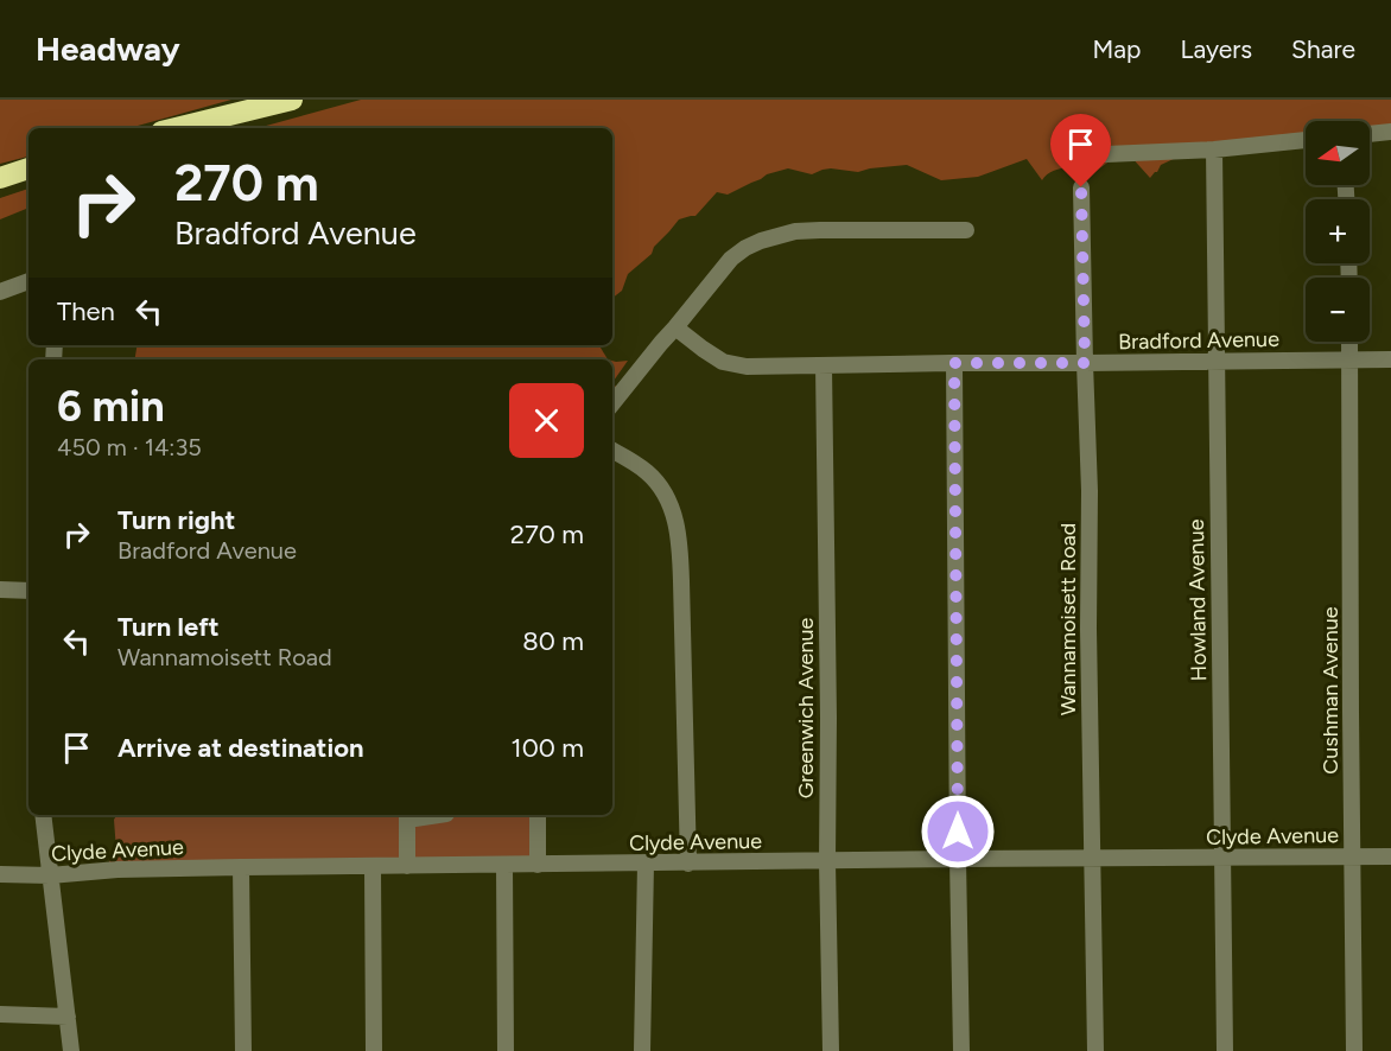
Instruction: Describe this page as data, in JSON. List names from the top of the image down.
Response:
{
  "streets": {
    "street": [
      "Bradford Avenue",
      "Howland Avenue",
      "Wannamoisett Road",
      "Cushman Avenue",
      "Greenwich Avenue",
      "Clyde Avenue"
    ]
  },
  "crossings": [
    ["Bradford Avenue", "Howland Avenue"],
    ["Bradford Avenue", "Wannamoisett Road"],
    ["Bradford Avenue", "Cushman Avenue"],
    ["Bradford Avenue", "Greenwich Avenue"],
    ["Howland Avenue", "Clyde Avenue"],
    ["Wannamoisett Road", "Clyde Avenue"],
    ["Cushman Avenue", "Clyde Avenue"],
    ["Greenwich Avenue", "Clyde Avenue"]
  ],
  "north": "left",
  "page": {
    "header": "Headway",
    "nav": ["Map", "Layers", "Share"],
    "map_buttons": ["+", "−"],
    "turn": ["270 m", "Bradford Avenue"],
    "then": "Then",
    "heading": ["6 min", "450 m · 14:35"],
    "list": [
      {
        "name": "Turn right",
        "note": "Bradford Avenue",
        "value": "270 m"
      },
      {
        "name": "Turn left",
        "note": "Wannamoisett Road",
        "value": "80 m"
      },
      {
        "name": "Arrive at destination",
        "value": "100 m"
      }
    ]
  }
}
